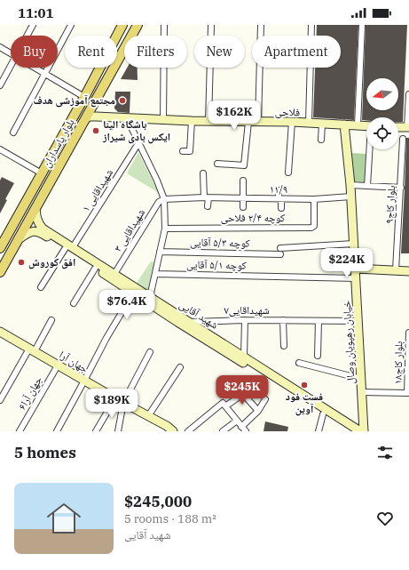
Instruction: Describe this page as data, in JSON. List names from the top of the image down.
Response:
{
  "streets": {
    "main road": ["بلوار پاسداران"],
    "street": [
      "فلاحی",
      "۱۱/۹",
      "۱ شهیداقایی",
      "بلوار کاج۹",
      "کوچه ۲/۴ فلاحی",
      "۳ شهیداقایی",
      "کوچه ۵/۳ آقایی",
      "کوچه ۵/۱ آقایی",
      "شهیداقایی۷",
      "شهید آقایی",
      "خیابان رهپویان وصال",
      "جهان آرا",
      "بلوار کاج۱۸",
      "جهان آرا۶"
    ]
  },
  "crossings": [
    ["فلاحی", "بلوار پاسداران"],
    ["فلاحی", "خیابان رهپویان وصال"],
    ["۱۱/۹", "کوچه ۲/۴ فلاحی"],
    ["۱۱/۹", "۳ شهیداقایی"],
    ["۱۱/۹", "خیابان رهپویان وصال"],
    ["۱ شهیداقایی", "شهید آقایی"],
    ["۳ شهیداقایی", "شهید آقایی"],
    ["کوچه ۵/۳ آقایی", "خیابان رهپویان وصال"],
    ["کوچه ۵/۱ آقایی", "خیابان رهپویان وصال"],
    ["شهیداقایی۷", "شهید آقایی"],
    ["شهیداقایی۷", "خیابان رهپویان وصال"],
    ["خیابان رهپویان وصال", "بلوار کاج۱۸"],
    ["جهان آرا", "جهان آرا۶"]
  ],
  "places": [
    "مجتمع آموزشی هدف",
    "باشگاه الینا ایکس بادی شیراز",
    "افق کوروش",
    "فست فود آوین"
  ],
  "north": "left",
  "page": {
    "status": "11:01",
    "chip": [
      "Buy",
      "Rent",
      "Filters",
      "New",
      "Apartment"
    ],
    "price": [
      "$162K",
      "$224K",
      "$76.4K",
      "$245K",
      "$189K"
    ],
    "heading": "5 homes",
    "list": [
      {
        "name": "$245,000",
        "note": "5 rooms · 188 m² · شهید آقایی"
      }
    ]
  }
}
